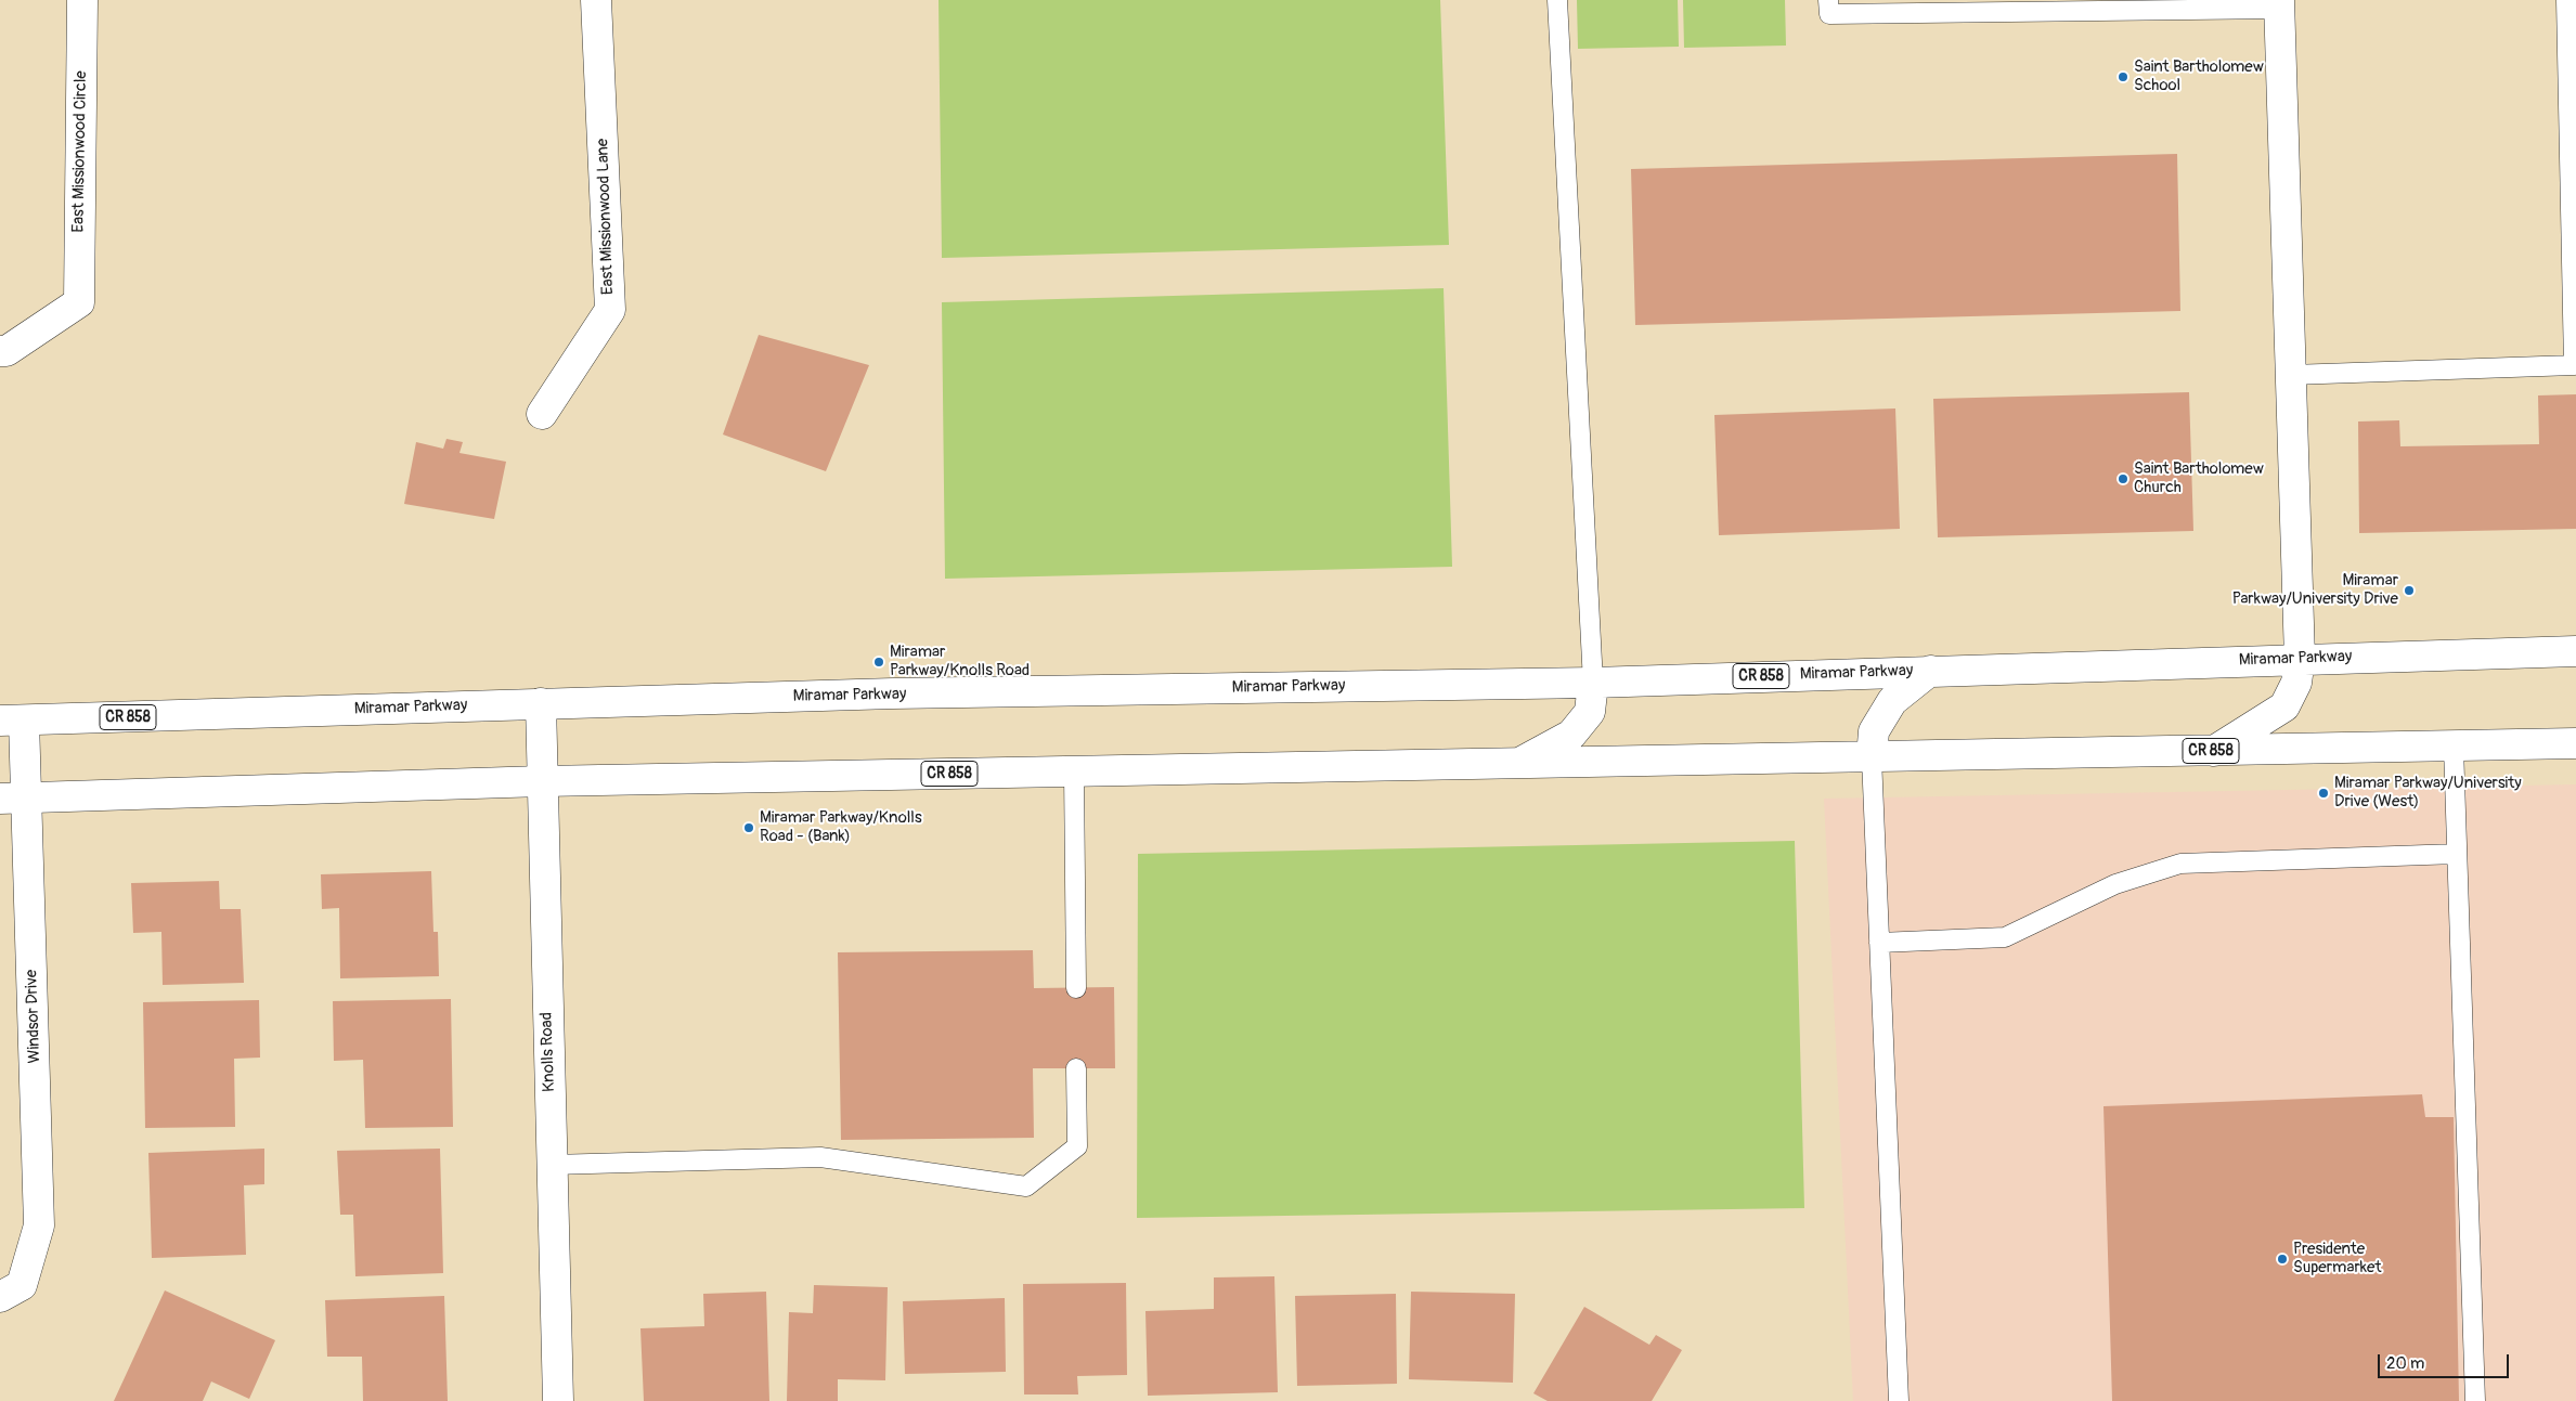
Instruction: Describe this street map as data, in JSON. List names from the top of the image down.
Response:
{
  "streets": {
    "main road": [
      "East Missionwood Circle",
      "East Missionwood Lane",
      "Miramar Parkway",
      "CR 858",
      "Windsor Drive",
      "Knolls Road"
    ]
  },
  "crossings": [
    ["Miramar Parkway", "Windsor Drive"],
    ["Miramar Parkway", "Knolls Road"],
    ["CR 858", "Windsor Drive"],
    ["CR 858", "Knolls Road"]
  ],
  "places": [
    "Saint Bartholomew School",
    "Saint Bartholomew Church",
    "Miramar Parkway/University Drive",
    "Miramar Parkway/Knolls Road",
    "Miramar Parkway/University Drive (West)",
    "Miramar Parkway/Knolls Road - (Bank)",
    "Presidente Supermarket"
  ],
  "scale_bar": "20 m"
}
